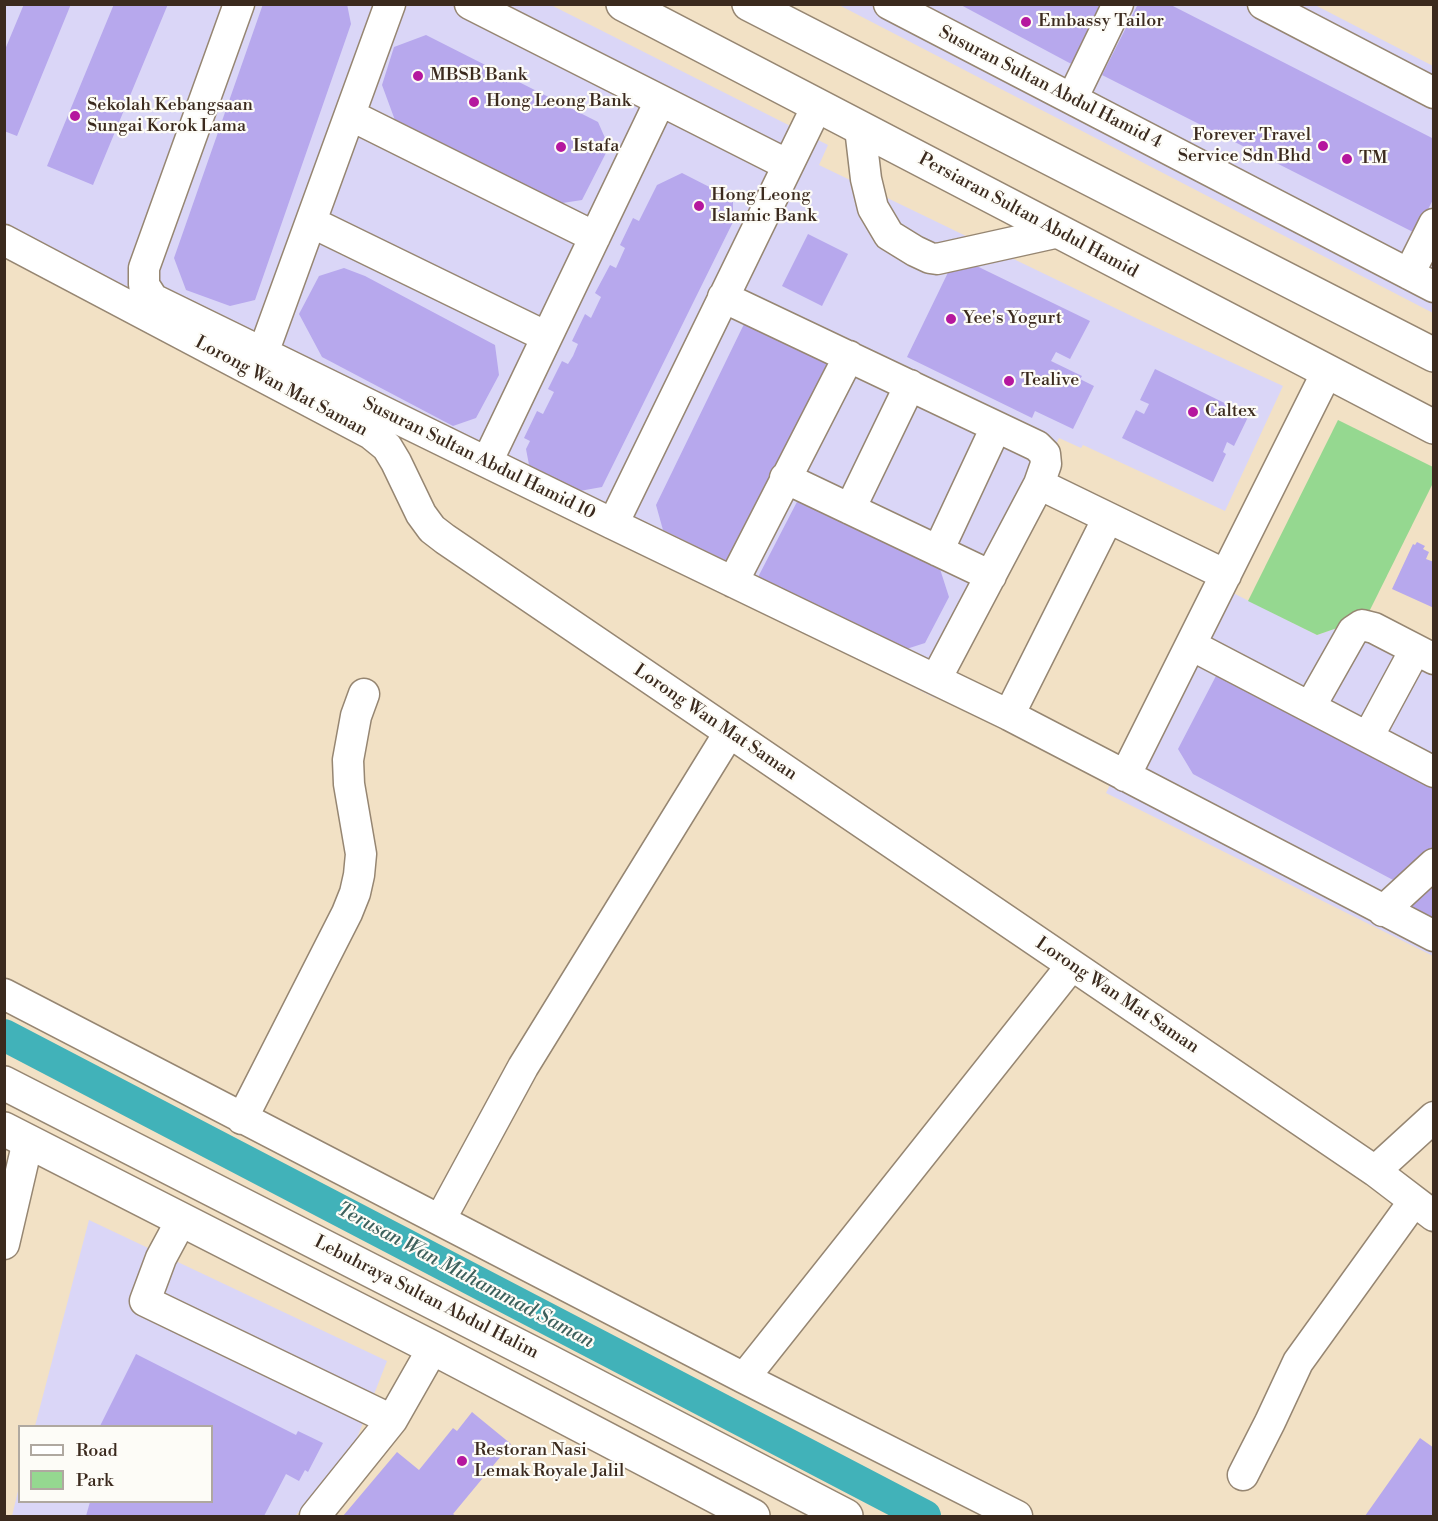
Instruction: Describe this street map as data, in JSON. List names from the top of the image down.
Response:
{
  "streets": {
    "main road": ["Persiaran Sultan Abdul Hamid", "Lebuhraya Sultan Abdul Halim"],
    "street": ["Susuran Sultan Abdul Hamid 4", "Lorong Wan Mat Saman", "Susuran Sultan Abdul Hamid 10"]
  },
  "crossings": [
    ["Persiaran Sultan Abdul Hamid", "Susuran Sultan Abdul Hamid 10"]
  ],
  "water": ["Terusan Wan Muhammad Saman"],
  "places": [
    "Embassy Tailor",
    "MBSB Bank",
    "Hong Leong Bank",
    "Sekolah Kebangsaan Sungai Korok Lama",
    "Forever Travel Service Sdn Bhd",
    "Istafa",
    "TM",
    "Hong Leong Islamic Bank",
    "Yee's Yogurt",
    "Tealive",
    "Caltex",
    "Restoran Nasi Lemak Royale Jalil"
  ],
  "legend": ["Road", "Park"]
}
